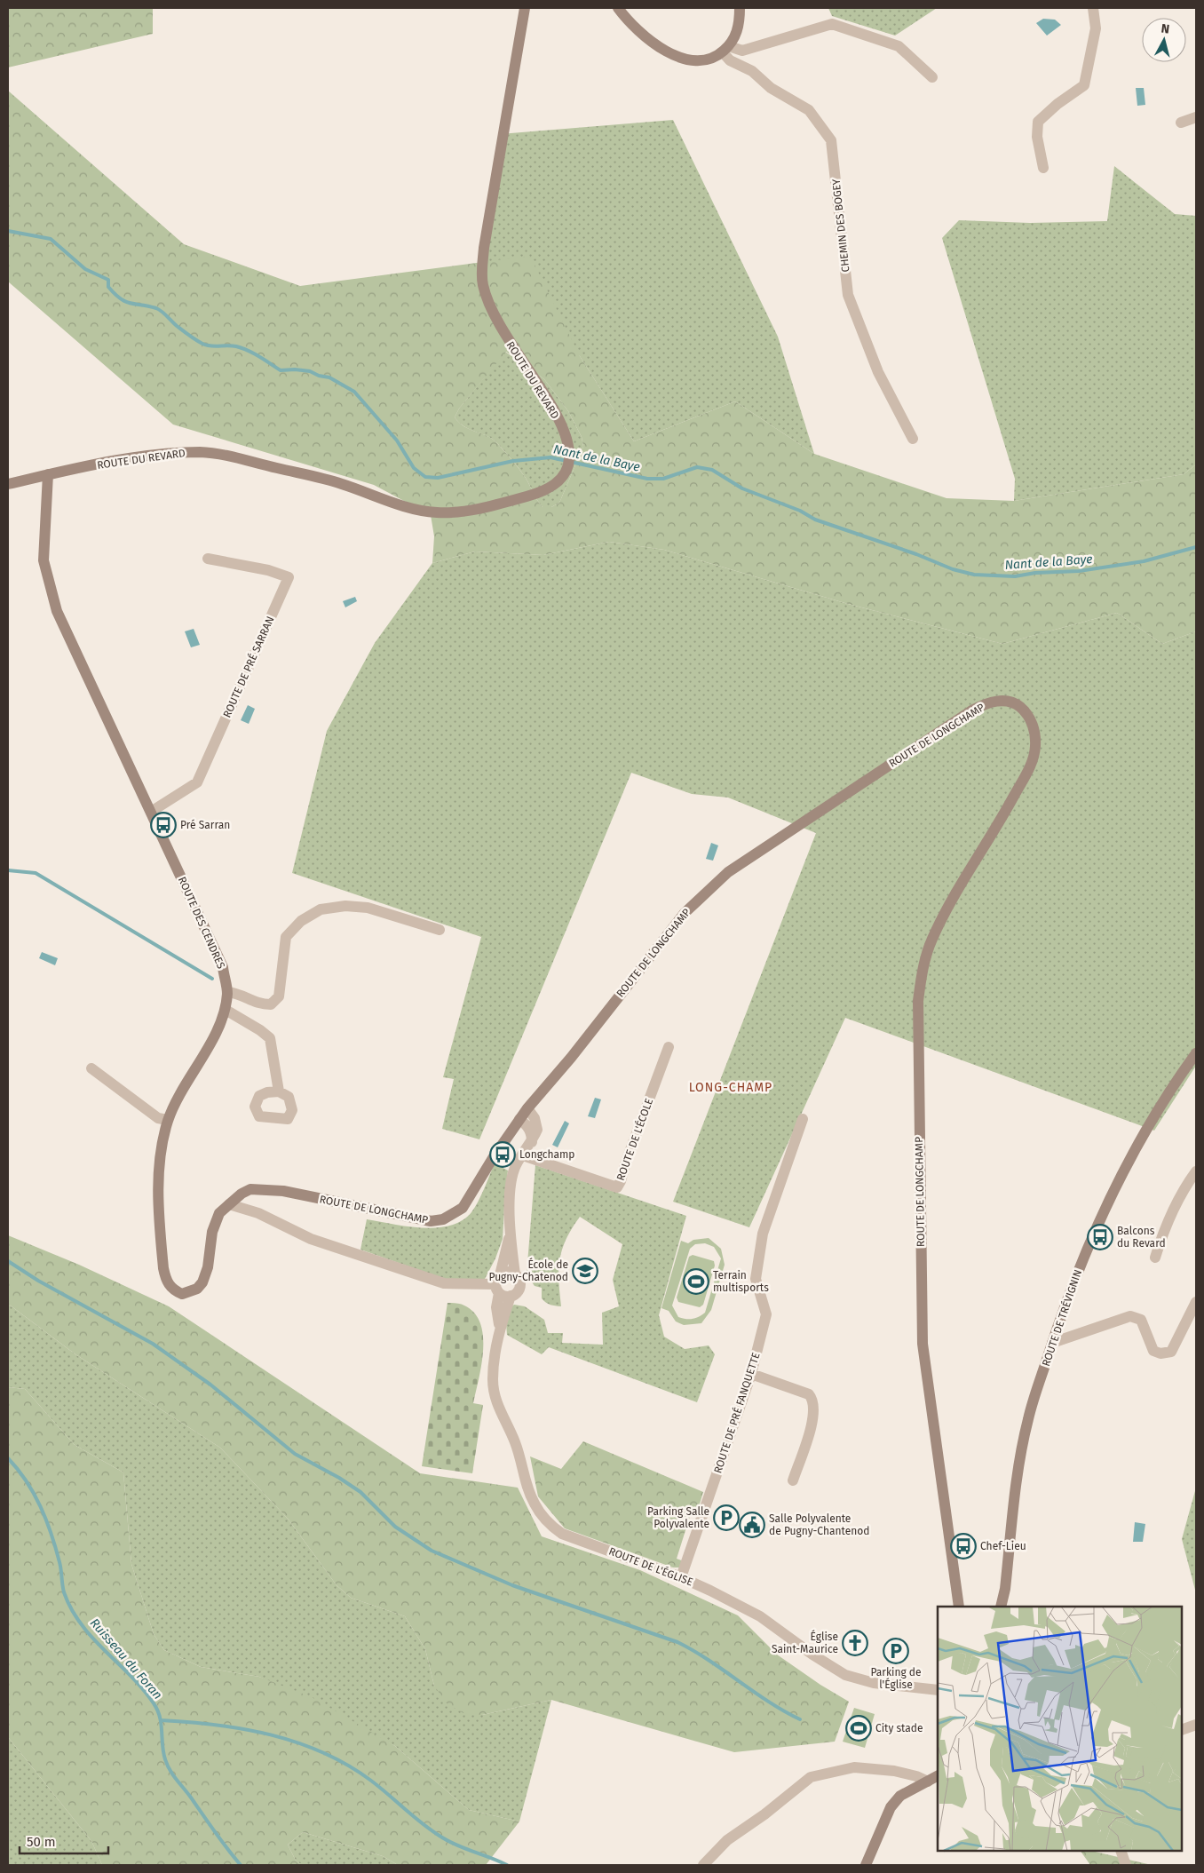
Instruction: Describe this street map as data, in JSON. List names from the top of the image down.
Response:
{
  "streets": {
    "street": [
      "CHEMIN DES BOGEY",
      "ROUTE DU REVARD",
      "ROUTE DE PRÉ SARRAN",
      "ROUTE DE LONGCHAMP",
      "ROUTE DES CENDRES",
      "ROUTE DE L'ÉCOLE",
      "ROUTE DE TRÉVIGNIN",
      "ROUTE DE PRÉ FANQUETTE",
      "ROUTE DE L'ÉGLISE"
    ]
  },
  "crossings": [
    ["ROUTE DU REVARD", "ROUTE DES CENDRES"],
    ["ROUTE DE PRÉ SARRAN", "ROUTE DES CENDRES"],
    ["ROUTE DE LONGCHAMP", "ROUTE DES CENDRES"],
    ["ROUTE DE PRÉ FANQUETTE", "ROUTE DE L'ÉGLISE"]
  ],
  "districts": ["LONG-CHAMP"],
  "water": ["Nant de la Baye", "Ruisseau du Foran"],
  "places": {
    "bus stop": [
      "Pré Sarran",
      "Longchamp",
      "Balcons du Revard",
      "Chef-Lieu"
    ],
    "school or university": ["École de Pugny-Chatenod"],
    "sports": ["Terrain multisports", "City stade"],
    "parking": ["Parking Salle Polyvalente", "Parking de l'Église"],
    "public building": ["Salle Polyvalente de Pugny-Chantenod"],
    "church": ["Église Saint-Maurice"]
  },
  "scale_bar": "50 m",
  "north": "top"
}
